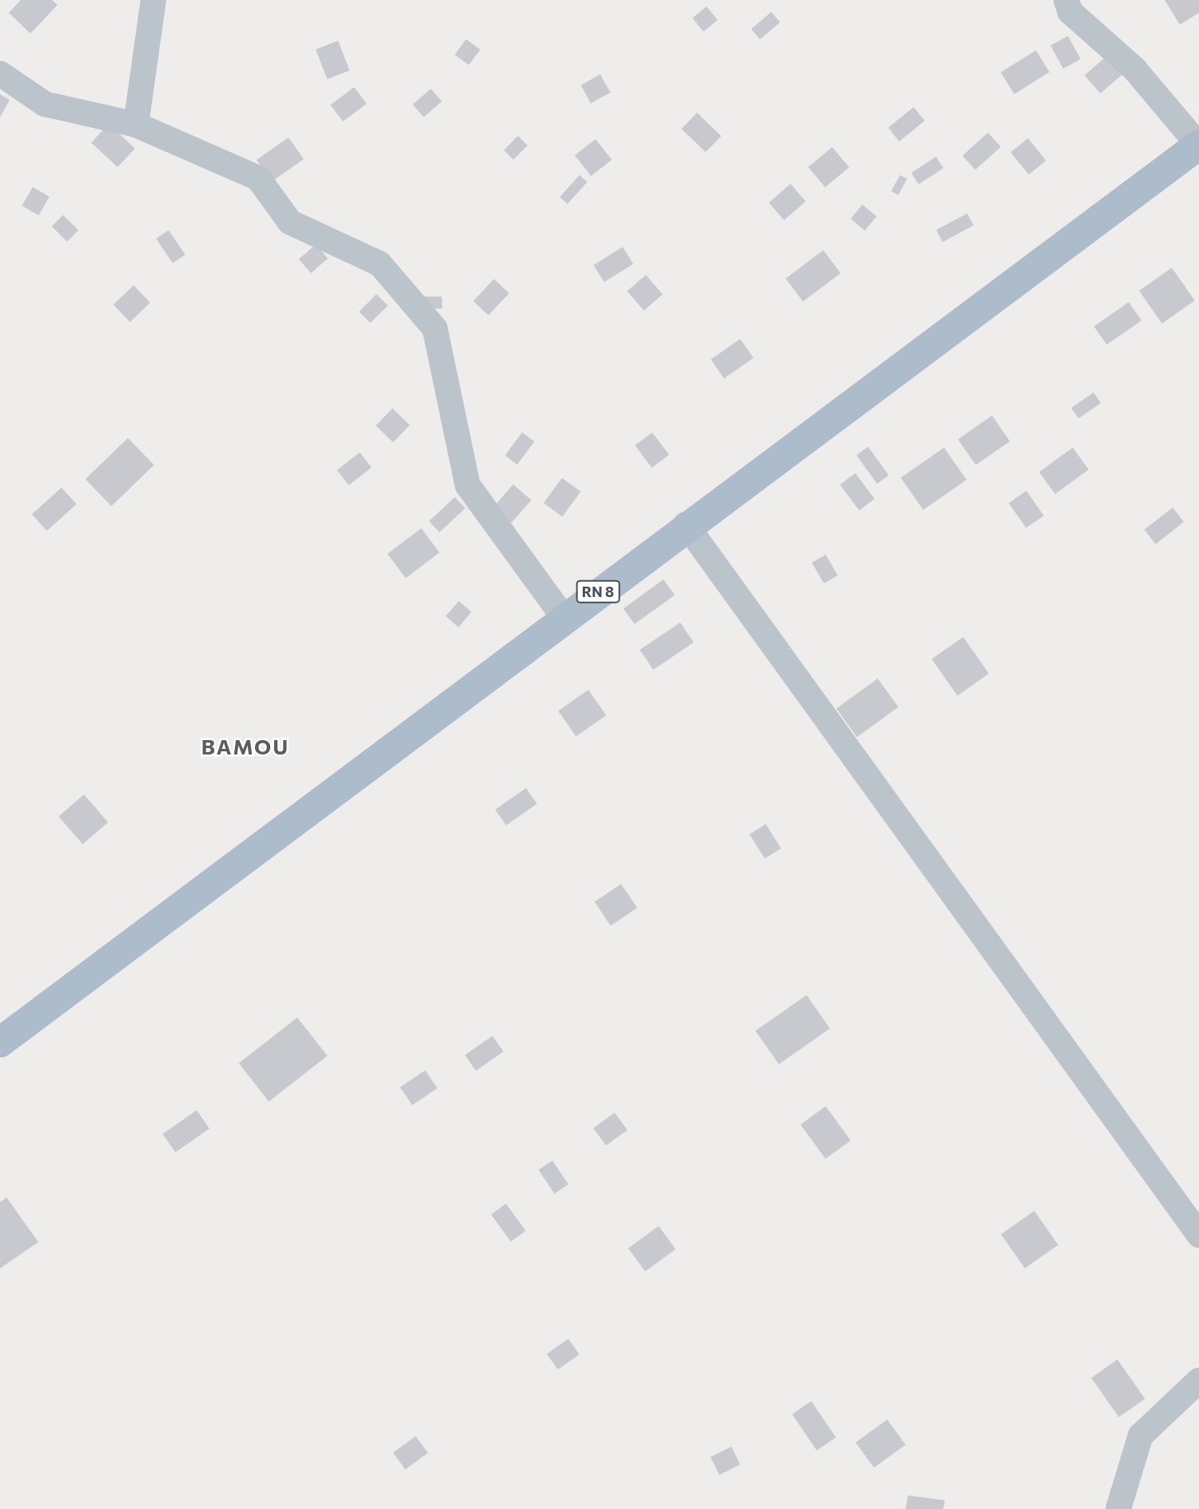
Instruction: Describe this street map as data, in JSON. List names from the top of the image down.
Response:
{
  "streets": {
    "main road": ["RN 8"]
  },
  "districts": ["BAMOU"]
}
